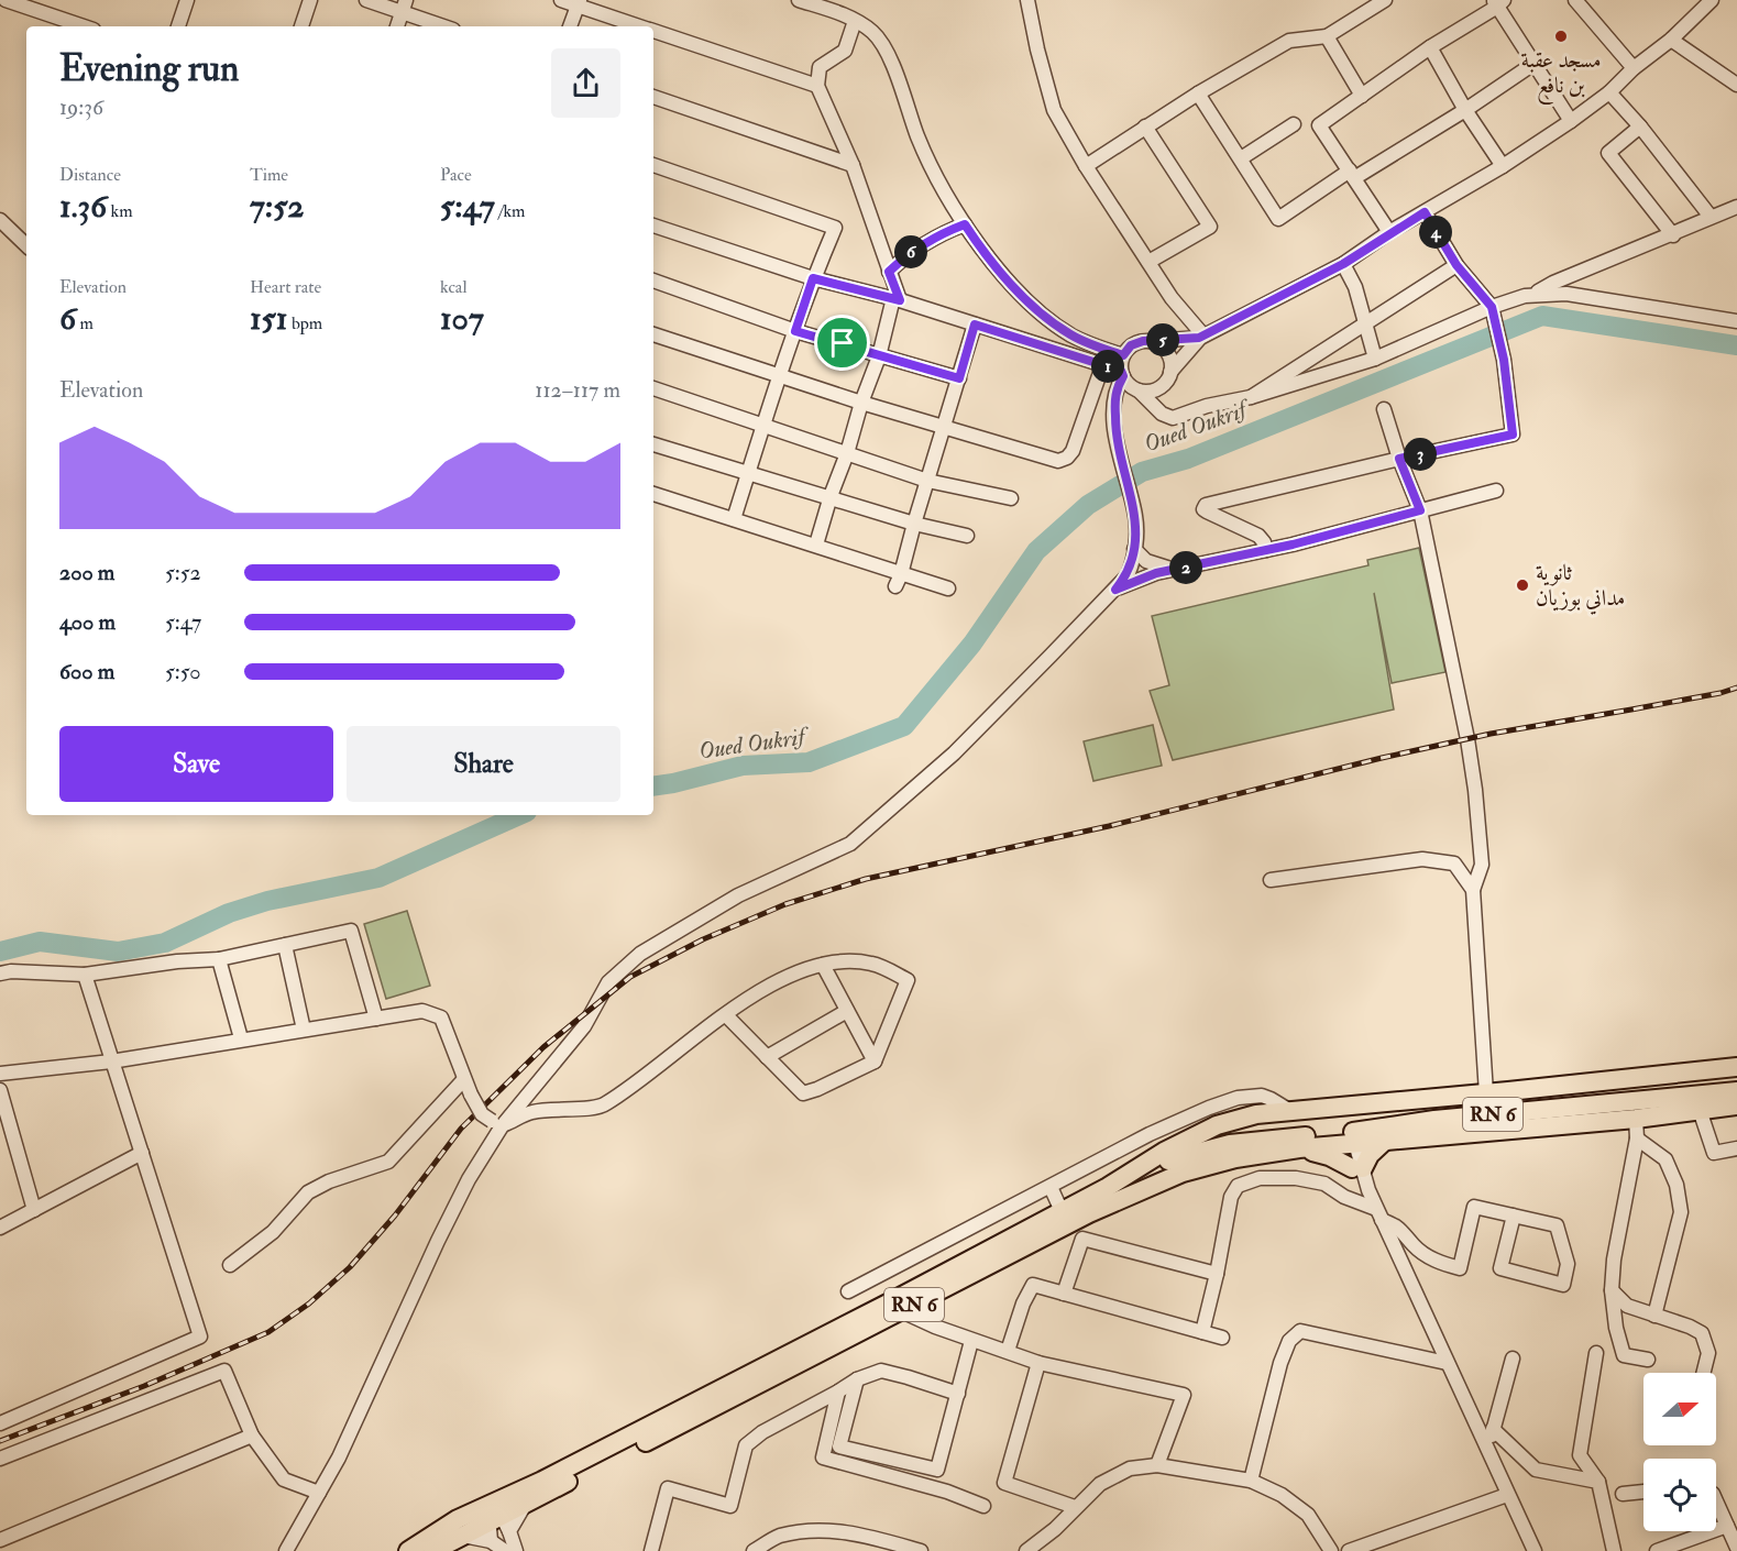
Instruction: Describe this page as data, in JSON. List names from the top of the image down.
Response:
{
  "streets": {
    "main road": ["RN 6"]
  },
  "water": ["Oued Oukrif"],
  "places": ["مسجد عقبة بن نافع", "ثانوية مداني بوزيان"],
  "north": "right",
  "page": {
    "heading": ["Evening run", "19:36"],
    "stats": [
      ["Distance", "1.36 km"],
      ["Time", "7:52"],
      ["Pace", "5:47 /km"],
      ["Elevation", "6 m"],
      ["Heart rate", "151 bpm"],
      ["kcal", "107"]
    ],
    "pins": [
      "4",
      "6",
      "5",
      "1",
      "3",
      "2"
    ],
    "chart": ["Elevation", "112–117 m"],
    "list": [
      {
        "name": "200 m",
        "note": "5:52"
      },
      {
        "name": "400 m",
        "note": "5:47"
      },
      {
        "name": "600 m",
        "note": "5:50"
      }
    ],
    "buttons": ["Save", "Share"]
  }
}
